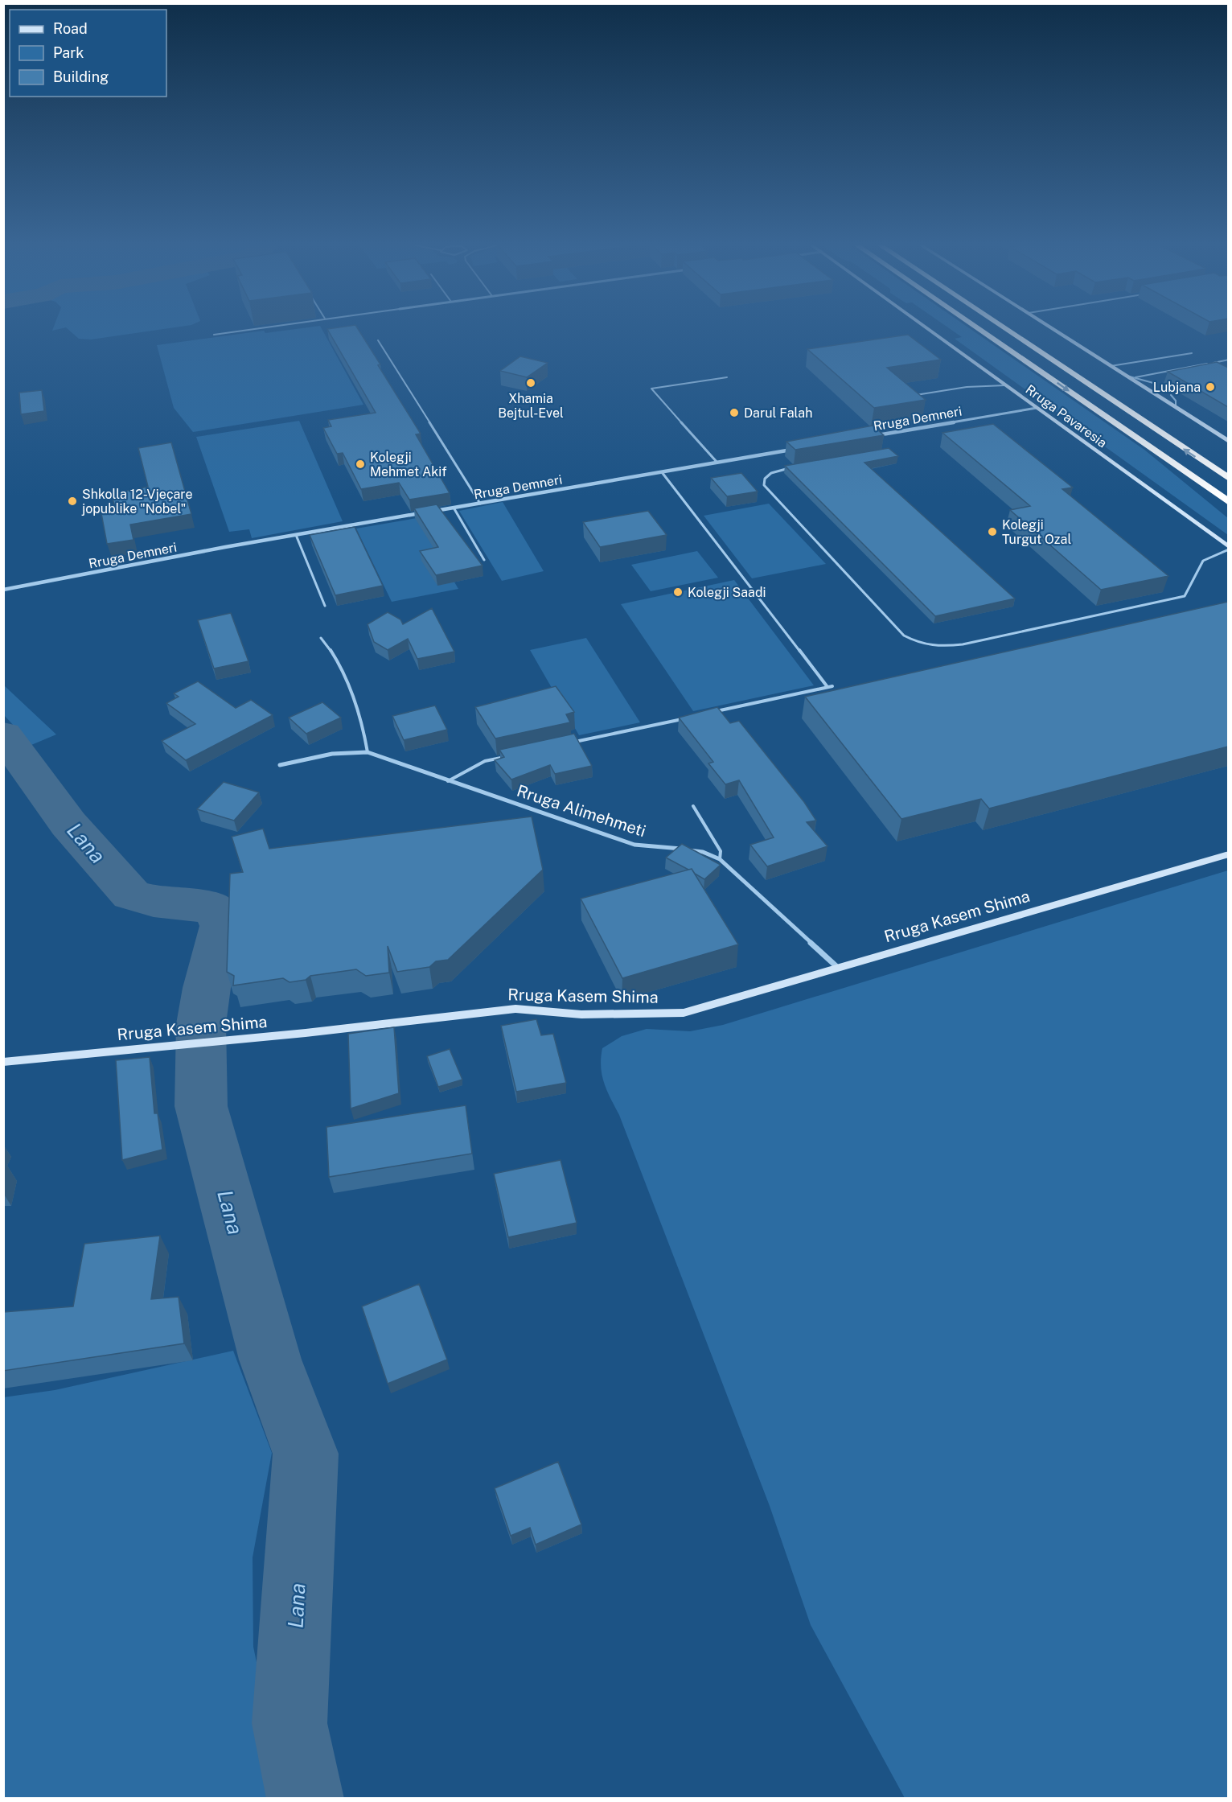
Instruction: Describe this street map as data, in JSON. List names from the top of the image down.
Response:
{
  "streets": {
    "main road": ["Rruga Pavaresia", "Rruga Kasem Shima"],
    "street": ["Rruga Demneri", "Rruga Alimehmeti"]
  },
  "crossings": [
    ["Rruga Pavaresia", "Rruga Demneri"],
    ["Rruga Alimehmeti", "Rruga Kasem Shima"]
  ],
  "water": ["Lana"],
  "places": [
    "Xhamia Bejtul-Evel",
    "Lubjana",
    "Darul Falah",
    "Kolegji Mehmet Akif",
    "Shkolla 12-Vjeçare jopublike \"Nobel\"",
    "Kolegji Turgut Ozal",
    "Kolegji Saadi"
  ],
  "legend": ["Road", "Park", "Building"]
}
